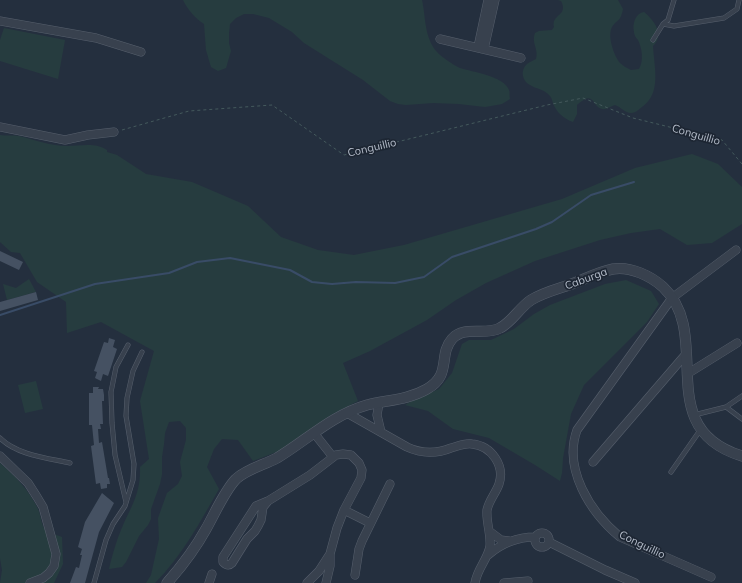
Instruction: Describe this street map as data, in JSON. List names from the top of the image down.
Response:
{
  "streets": {
    "street": ["Conguillio", "Caburga"]
  },
  "crossings": [
    ["Conguillio", "Caburga"]
  ]
}
